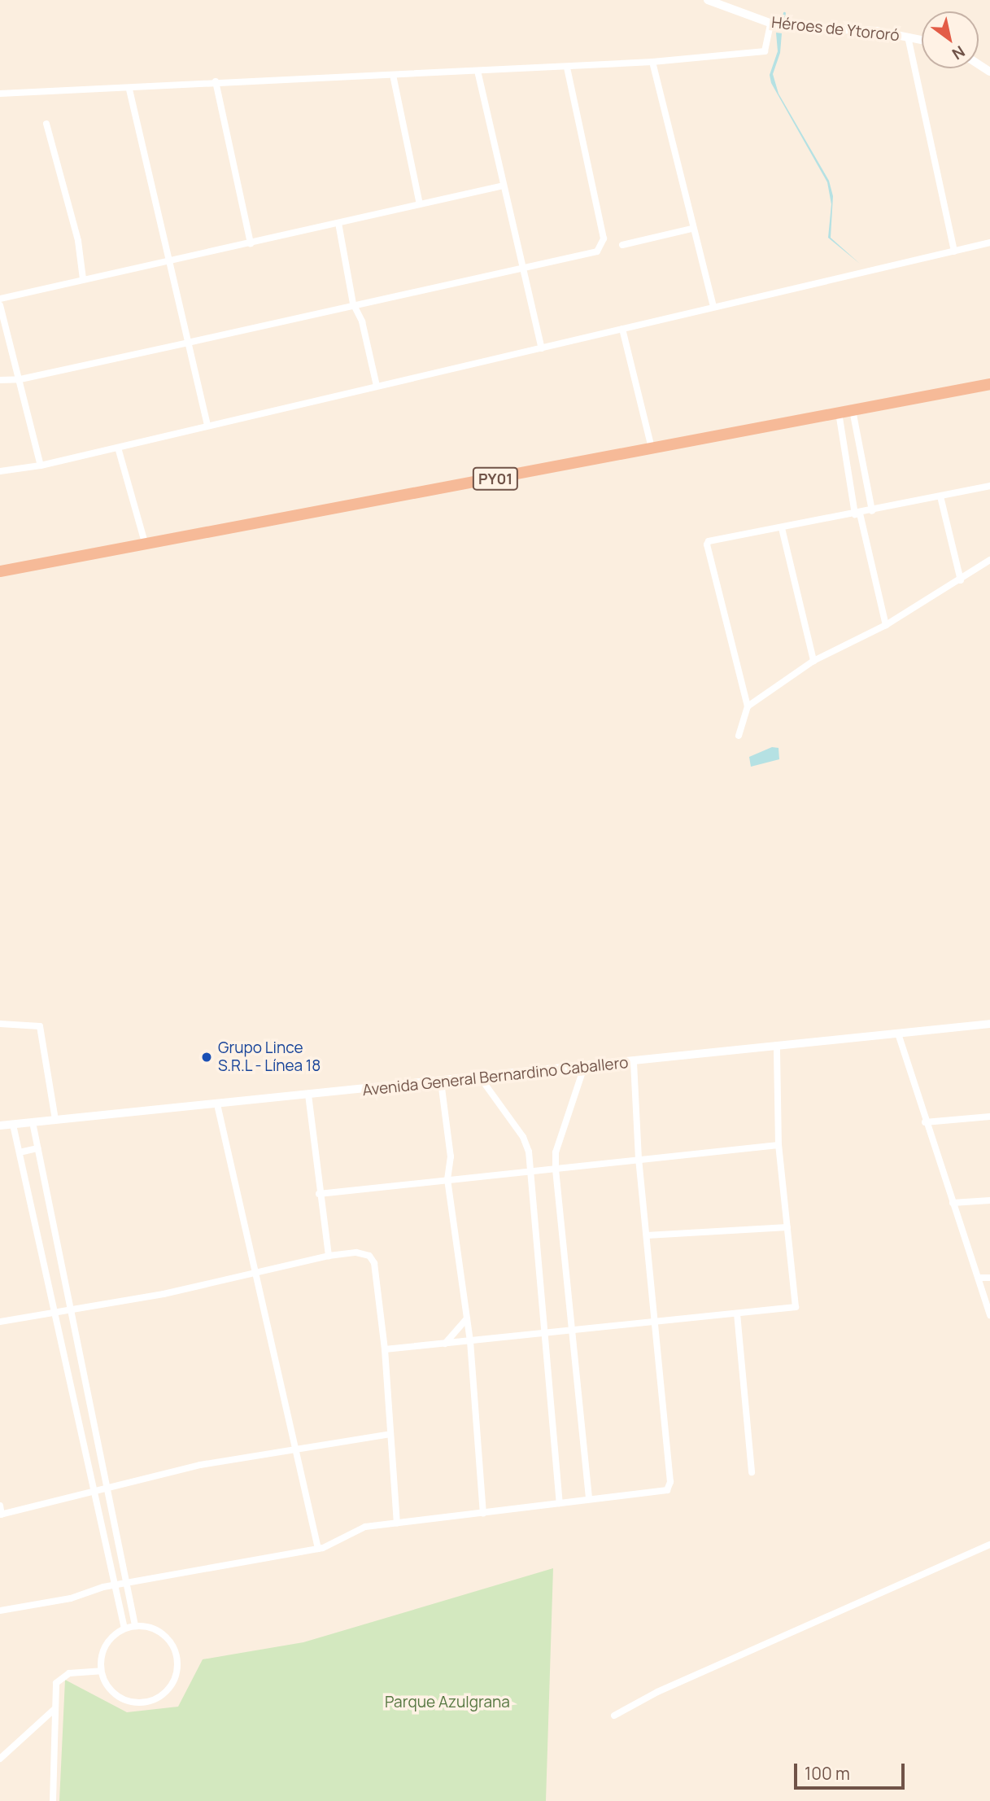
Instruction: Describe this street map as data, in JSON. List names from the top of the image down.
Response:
{
  "streets": {
    "highway": ["PY01"],
    "main road": ["Héroes de Ytororó", "Avenida General Bernardino Caballero"]
  },
  "parks": ["Parque Azulgrana"],
  "places": ["Grupo Lince S.R.L - Línea 18"],
  "scale_bar": "100 m",
  "north": "bottom right"
}
